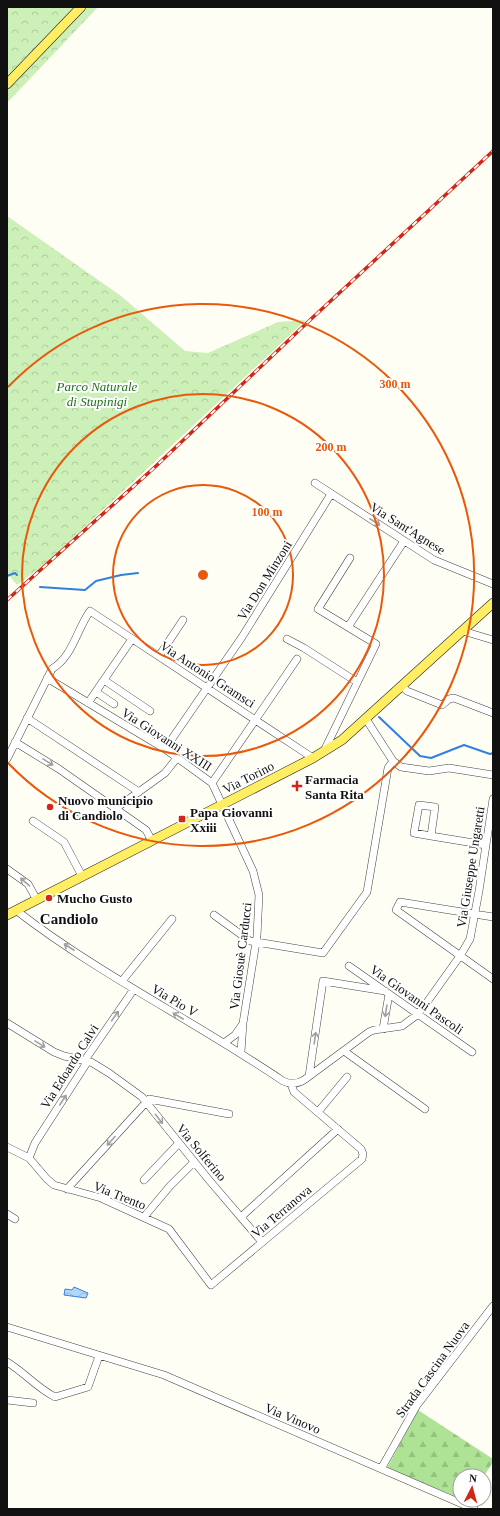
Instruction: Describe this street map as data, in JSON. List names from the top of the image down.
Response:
{
  "streets": {
    "main road": ["Via Torino"],
    "street": [
      "Via Sant'Agnese",
      "Via Don Minzoni",
      "Via Antonio Gramsci",
      "Via Giovanni XXIII",
      "Via Giuseppe Ungaretti",
      "Via Giosuè Carducci",
      "Via Giovanni Pascoli",
      "Via Pio V",
      "Via Edoardo Calvi",
      "Via Solferino",
      "Via Trento",
      "Via Terranova",
      "Strada Cascina Nuova",
      "Via Vinovo"
    ]
  },
  "crossings": [
    ["Via Sant'Agnese", "Via Don Minzoni"],
    ["Via Don Minzoni", "Via Antonio Gramsci"],
    ["Via Don Minzoni", "Via Giovanni XXIII"],
    ["Via Antonio Gramsci", "Via Giovanni XXIII"],
    ["Via Antonio Gramsci", "Via Torino"],
    ["Via Giovanni XXIII", "Via Torino"],
    ["Via Giovanni XXIII", "Via Giosuè Carducci"],
    ["Via Torino", "Via Giosuè Carducci"],
    ["Via Torino", "Via Pio V"],
    ["Via Giuseppe Ungaretti", "Via Giovanni Pascoli"],
    ["Via Giuseppe Ungaretti", "Via Pio V"],
    ["Via Giosuè Carducci", "Via Pio V"],
    ["Via Pio V", "Via Edoardo Calvi"],
    ["Via Pio V", "Via Terranova"],
    ["Via Edoardo Calvi", "Via Solferino"],
    ["Via Edoardo Calvi", "Via Trento"],
    ["Via Solferino", "Via Terranova"],
    ["Via Trento", "Via Terranova"],
    ["Strada Cascina Nuova", "Via Vinovo"]
  ],
  "one_way": ["Via Sant'Agnese", "Via Pio V", "Via Edoardo Calvi"],
  "districts": ["Candiolo"],
  "parks": ["Parco Naturale di Stupinigi"],
  "places": {
    "health": ["Farmacia Santa Rita"],
    "other": ["Nuovo municipio di Candiolo", "Mucho Gusto"],
    "transit": ["Papa Giovanni Xxiii"]
  },
  "north": "top",
  "rings": ["300 m", "200 m", "100 m"]
}
